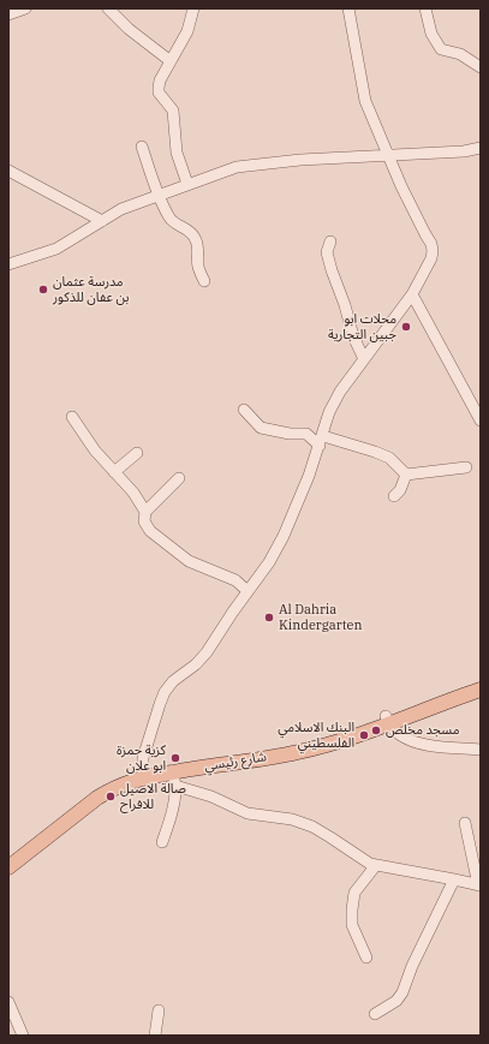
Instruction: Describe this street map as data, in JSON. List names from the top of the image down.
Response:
{
  "streets": {
    "main road": ["شارع رئيسي"]
  },
  "places": [
    "مدرسة عثمان بن عفان للذكور",
    "محلات ابو جبين التجارية",
    "Al Dahria Kindergarten",
    "مسجد مخلص",
    "البنك الاسلامي الفلسطيني",
    "كزية حمزة ابو علان",
    "صالة الاصيل للافراح"
  ]
}
